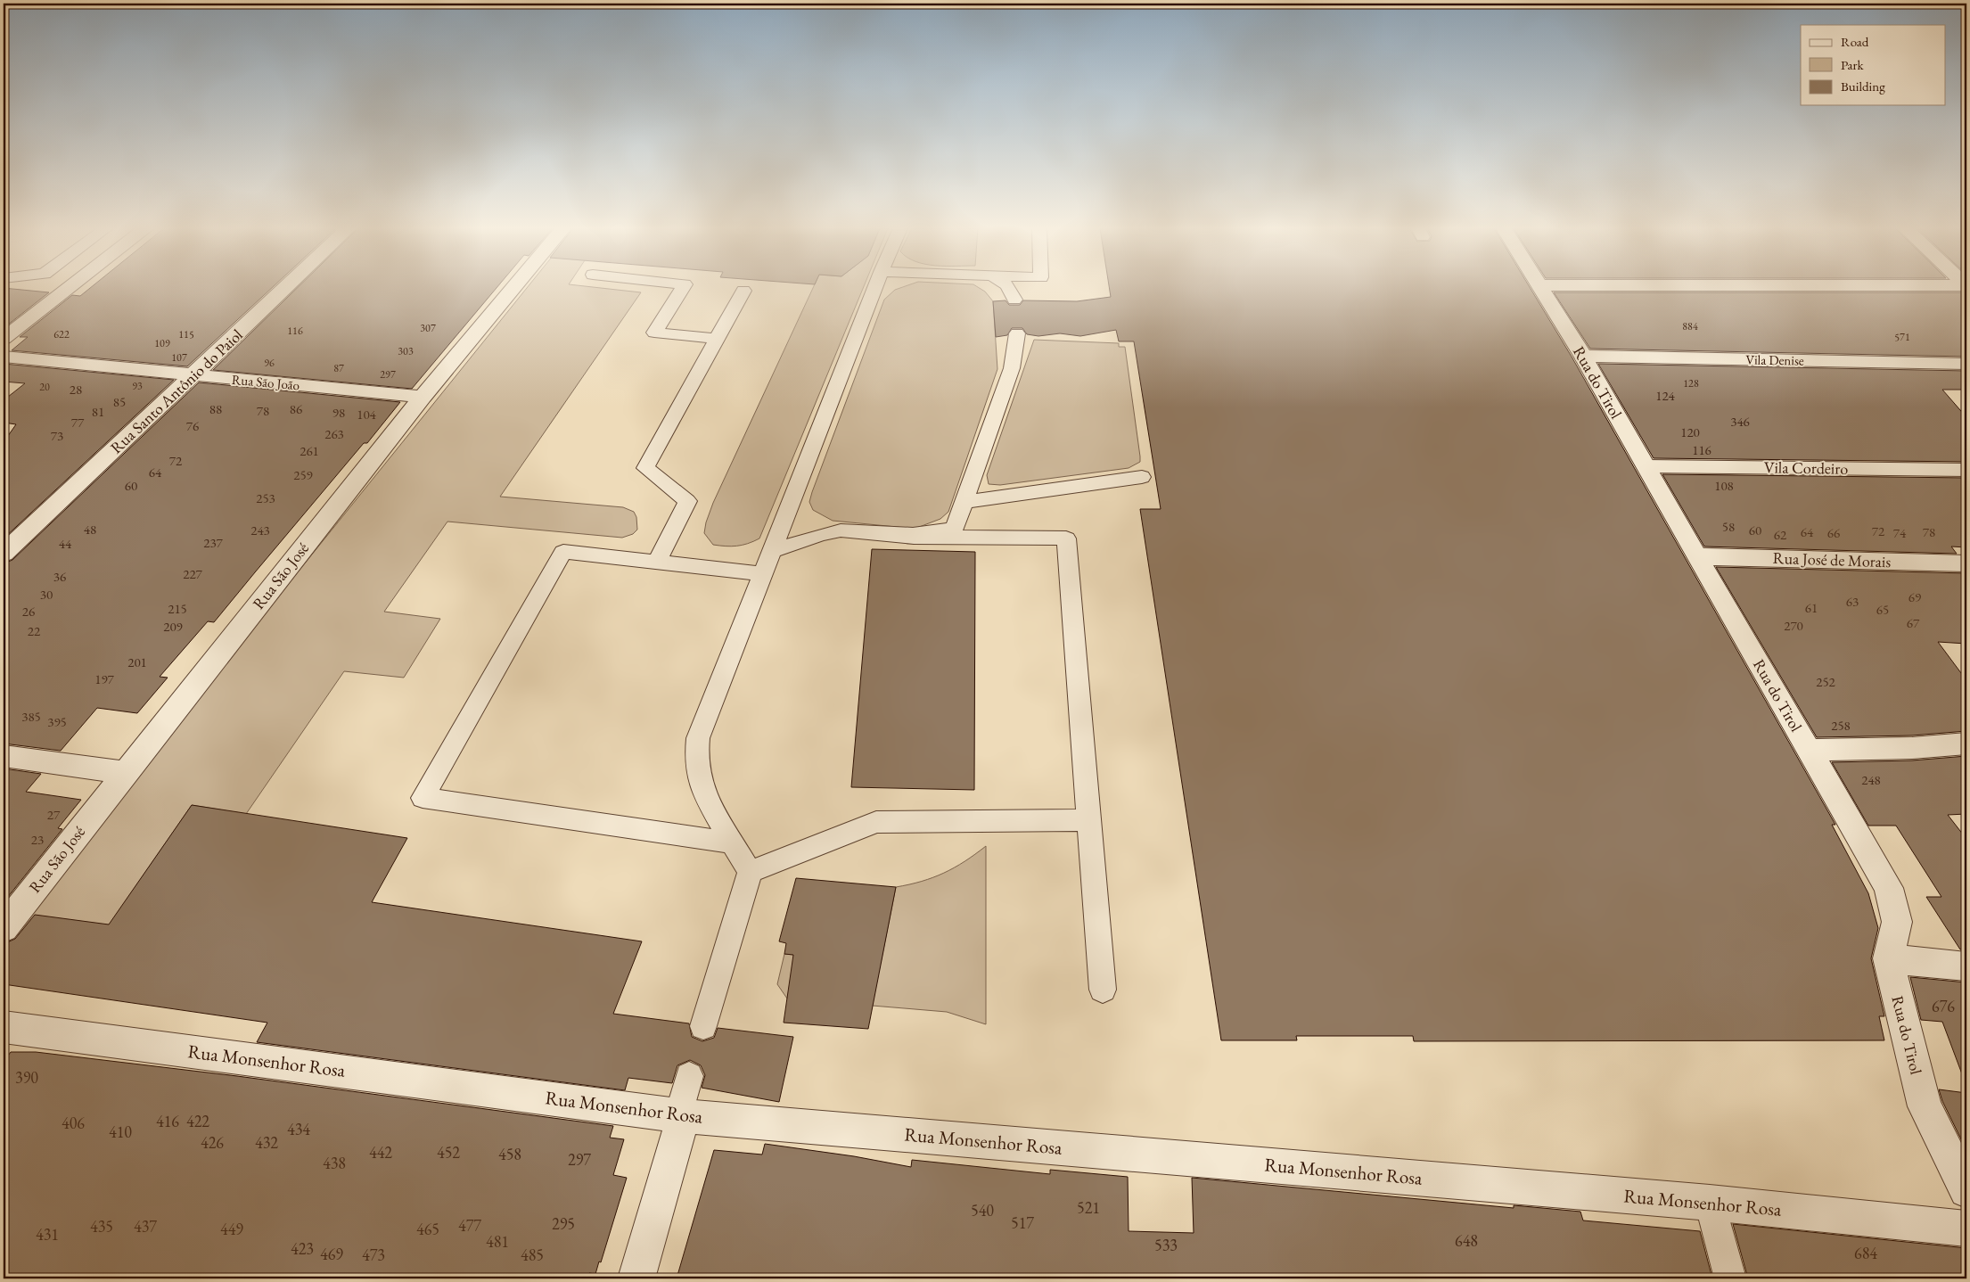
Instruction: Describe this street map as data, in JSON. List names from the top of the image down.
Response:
{
  "streets": {
    "street": [
      "Vila Denise",
      "Rua São João",
      "Rua do Tirol",
      "Rua Santo Antônio do Paiol",
      "Rua José de Morais",
      "Rua São José",
      "Rua Monsenhor Rosa"
    ],
    "lane": ["Vila Cordeiro"]
  },
  "crossings": [
    ["Vila Denise", "Rua do Tirol"],
    ["Rua São João", "Rua Santo Antônio do Paiol"],
    ["Rua São João", "Rua São José"],
    ["Rua do Tirol", "Vila Cordeiro"],
    ["Rua do Tirol", "Rua José de Morais"]
  ],
  "house_numbers": [
    "884",
    "307",
    "116",
    "622",
    "115",
    "571",
    "109",
    "303",
    "107",
    "96",
    "87",
    "297",
    "128",
    "93",
    "20",
    "28",
    "124",
    "85",
    "88",
    "86",
    "78",
    "81",
    "98",
    "104",
    "346",
    "77",
    "76",
    "120",
    "263",
    "73",
    "116",
    "261",
    "72",
    "64",
    "259",
    "60",
    "108",
    "253",
    "58",
    "48",
    "243",
    "60",
    "72",
    "64",
    "78",
    "66",
    "74",
    "62",
    "237",
    "44",
    "227",
    "36",
    "30",
    "69",
    "63",
    "61",
    "215",
    "65",
    "26",
    "67",
    "270",
    "209",
    "22",
    "201",
    "197",
    "252",
    "385",
    "395",
    "258",
    "248",
    "27",
    "23",
    "676",
    "390",
    "416",
    "422",
    "406",
    "434",
    "410",
    "426",
    "432",
    "442",
    "452",
    "458",
    "297",
    "438",
    "521",
    "540",
    "517",
    "295",
    "477",
    "435",
    "437",
    "449",
    "465",
    "431",
    "648",
    "481",
    "533",
    "423",
    "684",
    "469",
    "473",
    "485"
  ],
  "legend": ["Road", "Park", "Building"]
}
